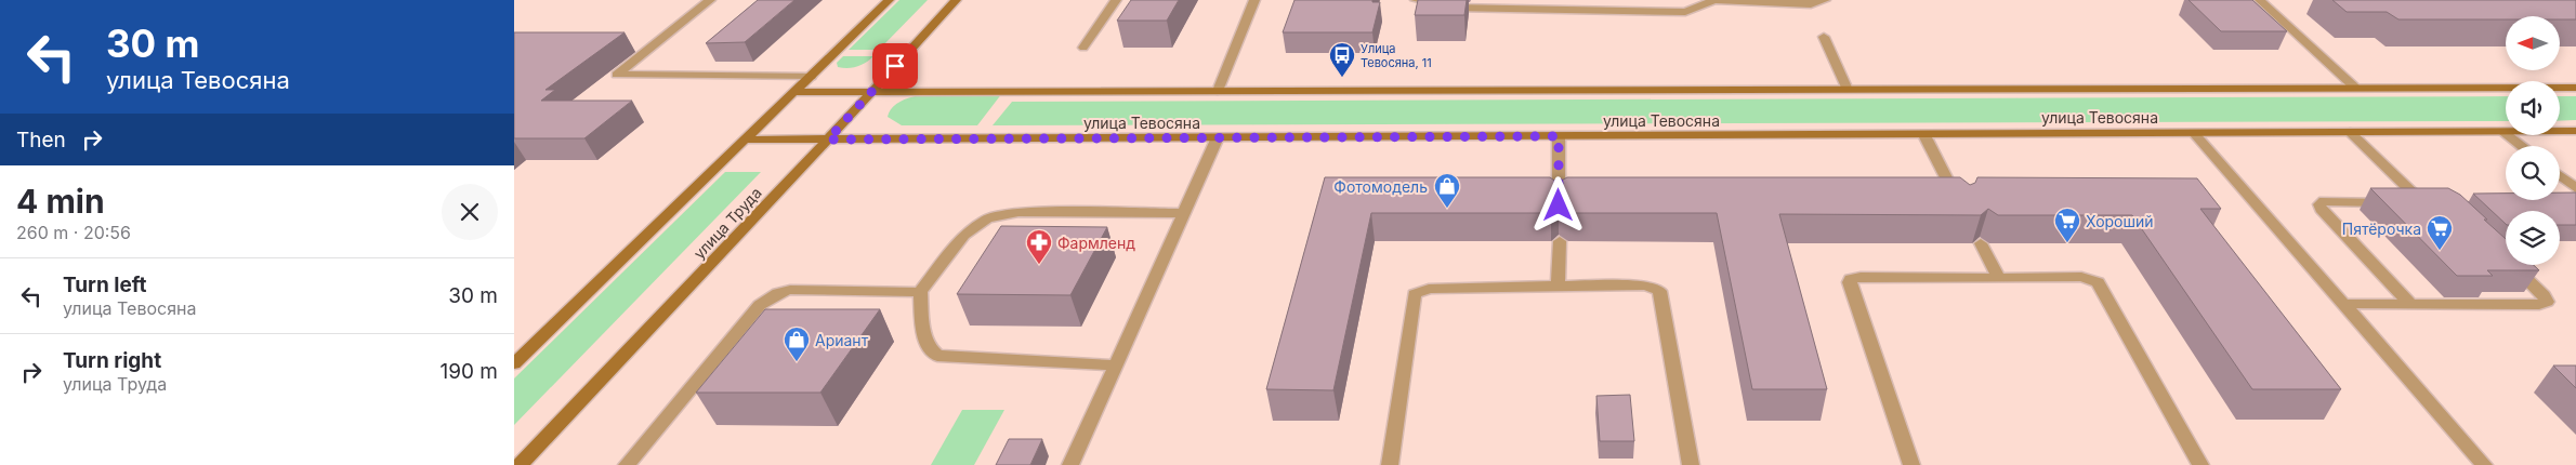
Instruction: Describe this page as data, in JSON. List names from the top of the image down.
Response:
{
  "streets": {
    "main road": ["улица Тевосяна", "улица Труда"]
  },
  "crossings": [
    ["улица Тевосяна", "улица Труда"]
  ],
  "places": {
    "bus stop": ["Улица Тевосяна, 11"],
    "shop": ["Фотомодель", "Ариант"],
    "supermarket": ["Хороший", "Пятёрочка"],
    "pharmacy": ["Фармленд"]
  },
  "north": "left",
  "page": {
    "turn": ["30 m", "улица Тевосяна"],
    "then": "Then",
    "heading": ["4 min", "260 m · 20:56"],
    "list": [
      {
        "name": "Turn left",
        "note": "улица Тевосяна",
        "value": "30 m"
      },
      {
        "name": "Turn right",
        "note": "улица Труда",
        "value": "190 m"
      }
    ]
  }
}
